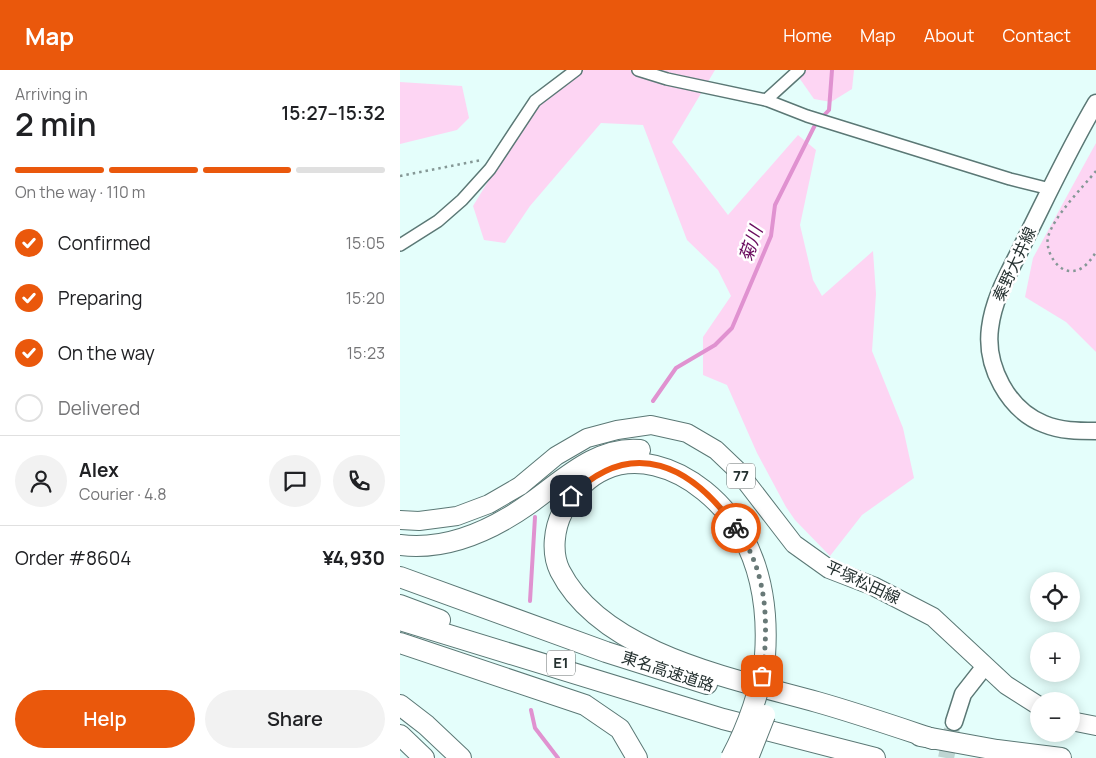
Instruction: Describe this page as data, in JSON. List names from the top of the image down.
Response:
{
  "streets": {
    "highway": ["E1", "東名高速道路"],
    "main road": ["秦野大井線", "77", "平塚松田線"]
  },
  "water": ["菊川"],
  "page": {
    "header": "Map",
    "nav": [
      "Home",
      "Map",
      "About",
      "Contact"
    ],
    "heading": ["2 min", "Arriving in", "15:27–15:32"],
    "panel": [
      "Alex",
      "Courier · 4.8",
      "Order #8604",
      "¥4,930"
    ],
    "bar": "On the way · 110 m",
    "list": [
      ["Confirmed", "15:05"],
      ["Preparing", "15:20"],
      ["On the way", "15:23"],
      "Delivered"
    ],
    "map_buttons": ["+", "−"],
    "buttons": ["Help", "Share"]
  }
}
